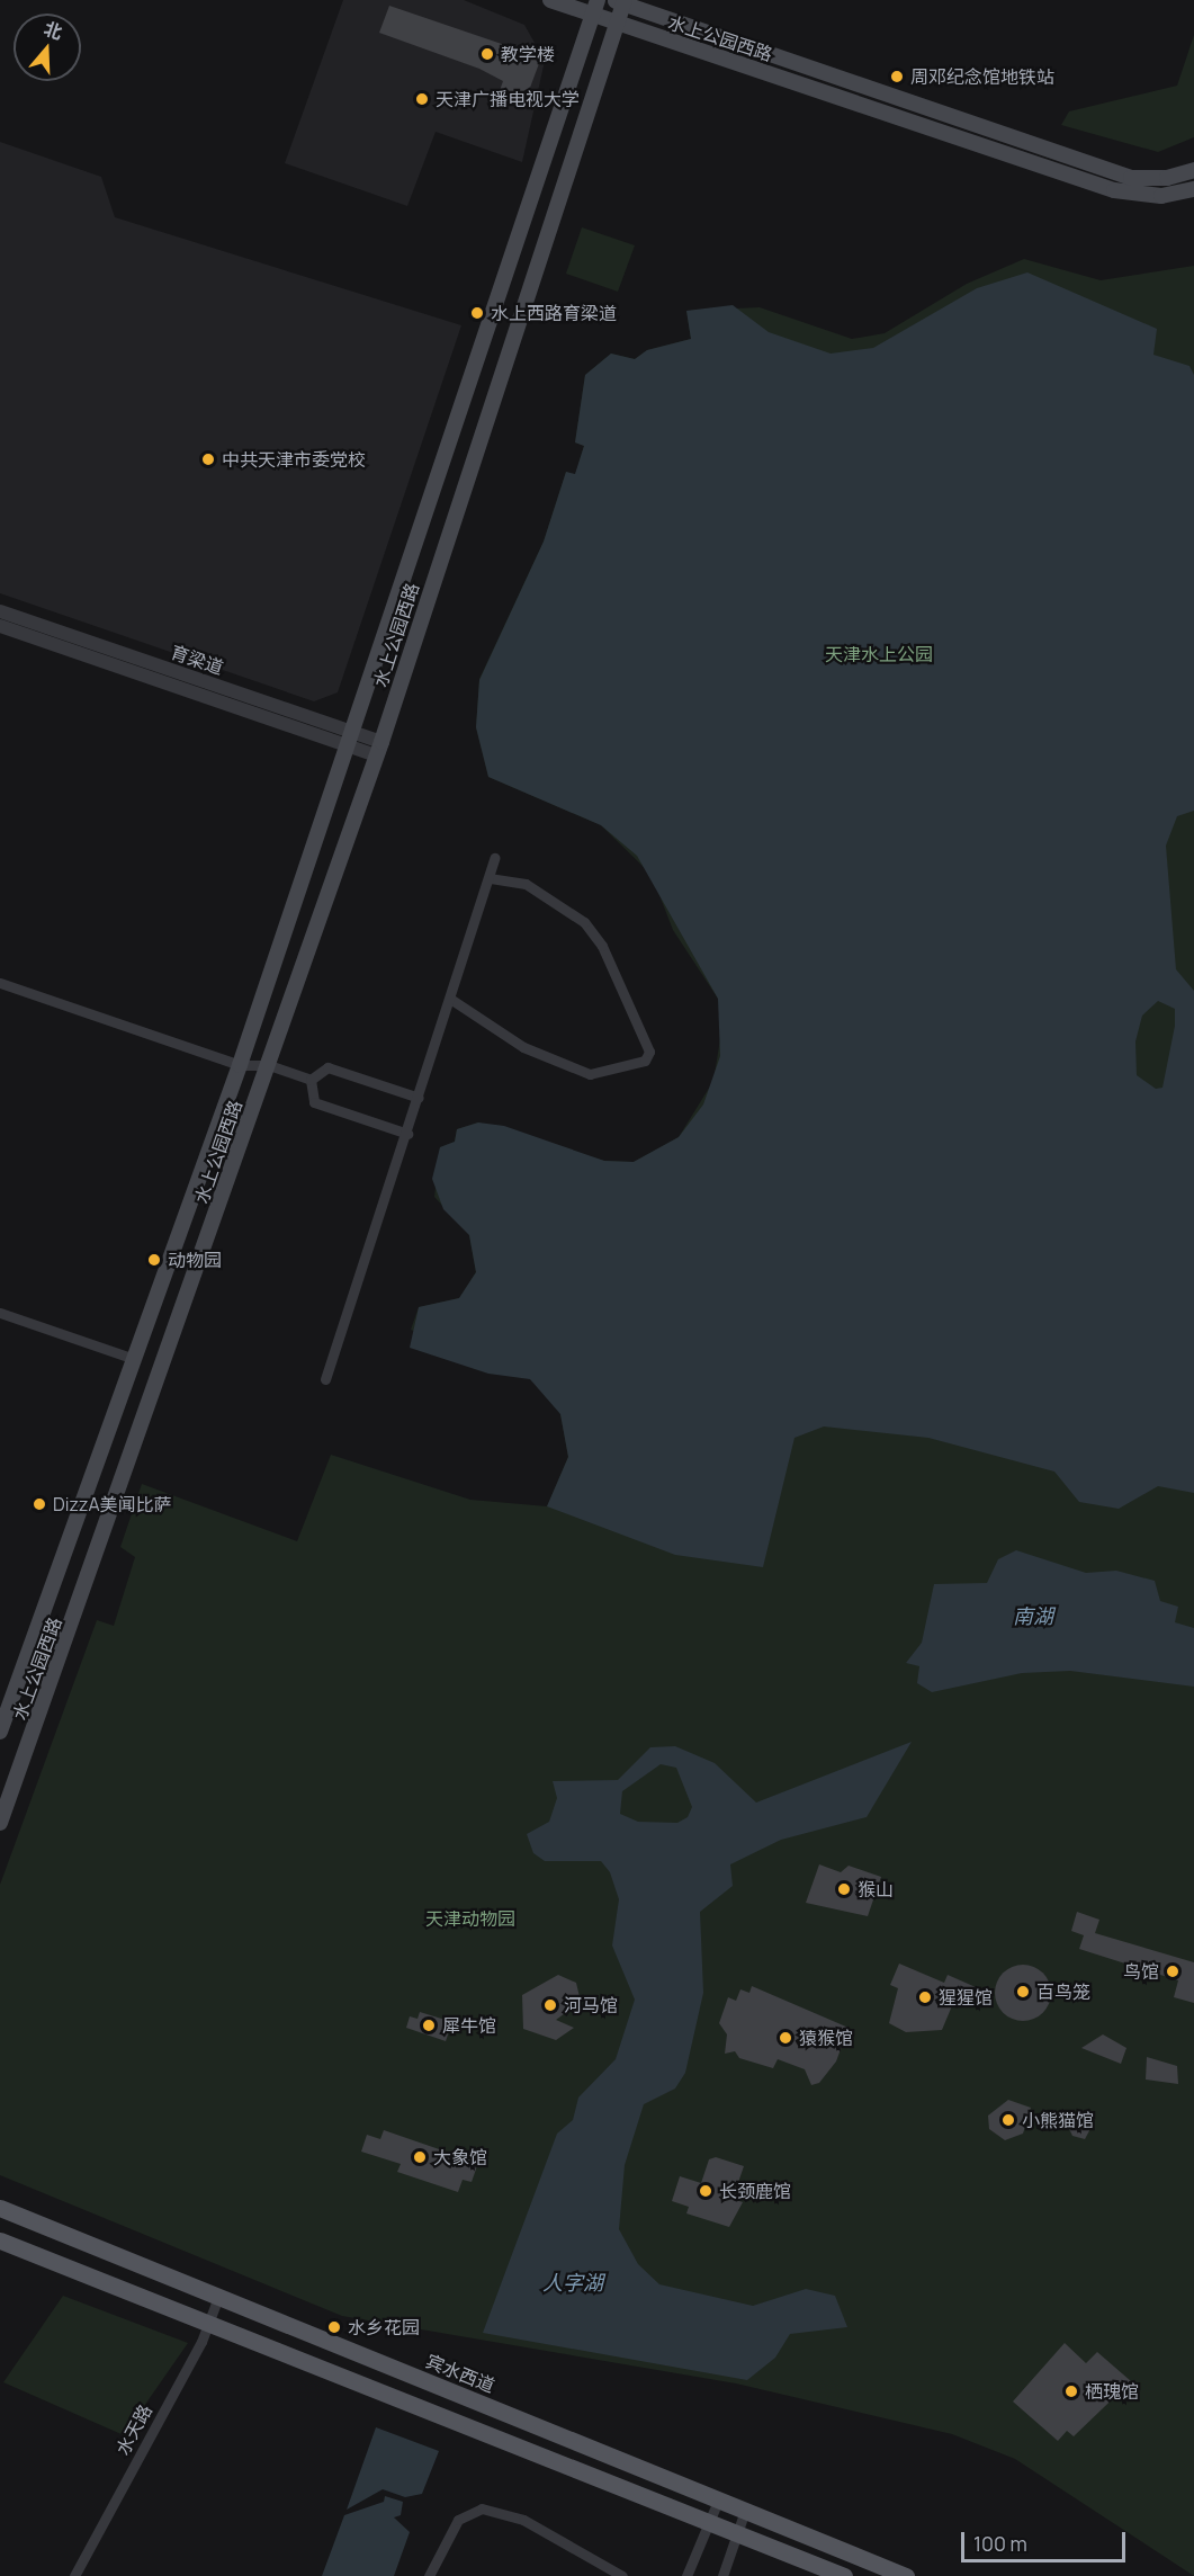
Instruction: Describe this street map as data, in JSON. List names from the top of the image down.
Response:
{
  "streets": {
    "main road": ["水上公园西路", "宾水西道"],
    "street": ["育梁道", "水天路"]
  },
  "crossings": [
    ["水上公园西路", "育梁道"],
    ["宾水西道", "水天路"]
  ],
  "water": ["南湖", "人字湖"],
  "parks": ["天津水上公园", "天津动物园"],
  "places": [
    "教学楼",
    "周邓纪念馆地铁站",
    "天津广播电视大学",
    "水上西路育梁道",
    "中共天津市委党校",
    "动物园",
    "DizzA美闻比萨",
    "猴山",
    "鸟馆",
    "百鸟笼",
    "猩猩馆",
    "河马馆",
    "犀牛馆",
    "猿猴馆",
    "小熊猫馆",
    "大象馆",
    "长颈鹿馆",
    "水乡花园",
    "栖瑰馆"
  ],
  "scale_bar": "100 m",
  "north": "top"
}
